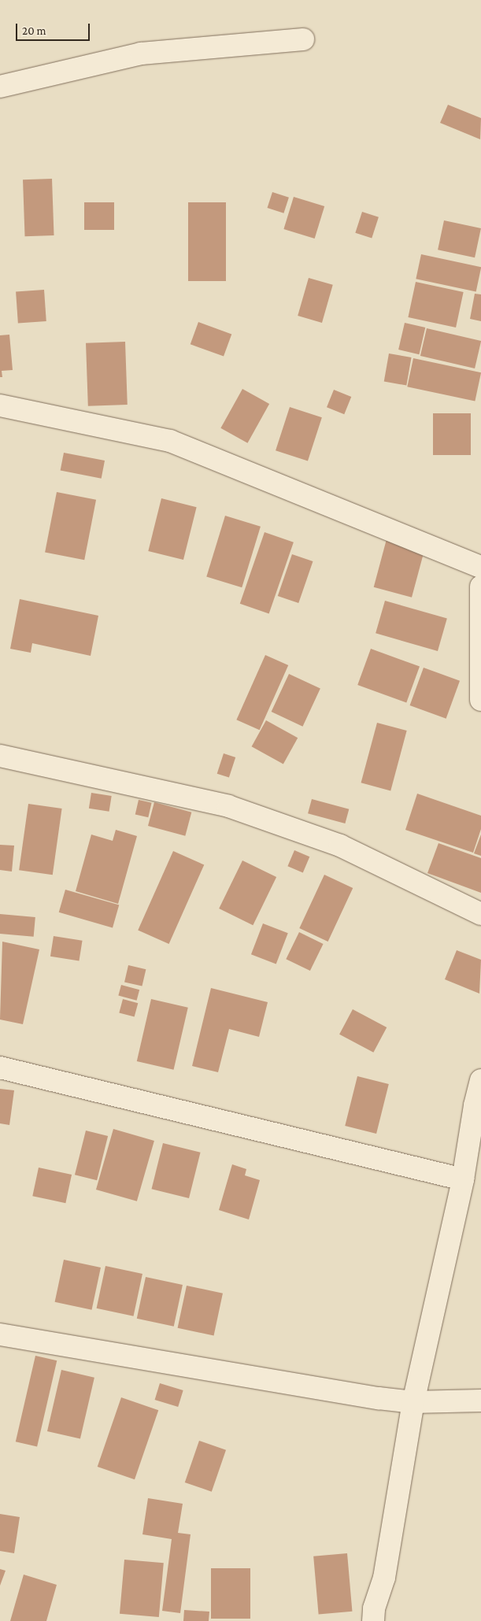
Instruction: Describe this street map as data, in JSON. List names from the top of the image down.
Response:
{
  "scale_bar": "20 m"
}
